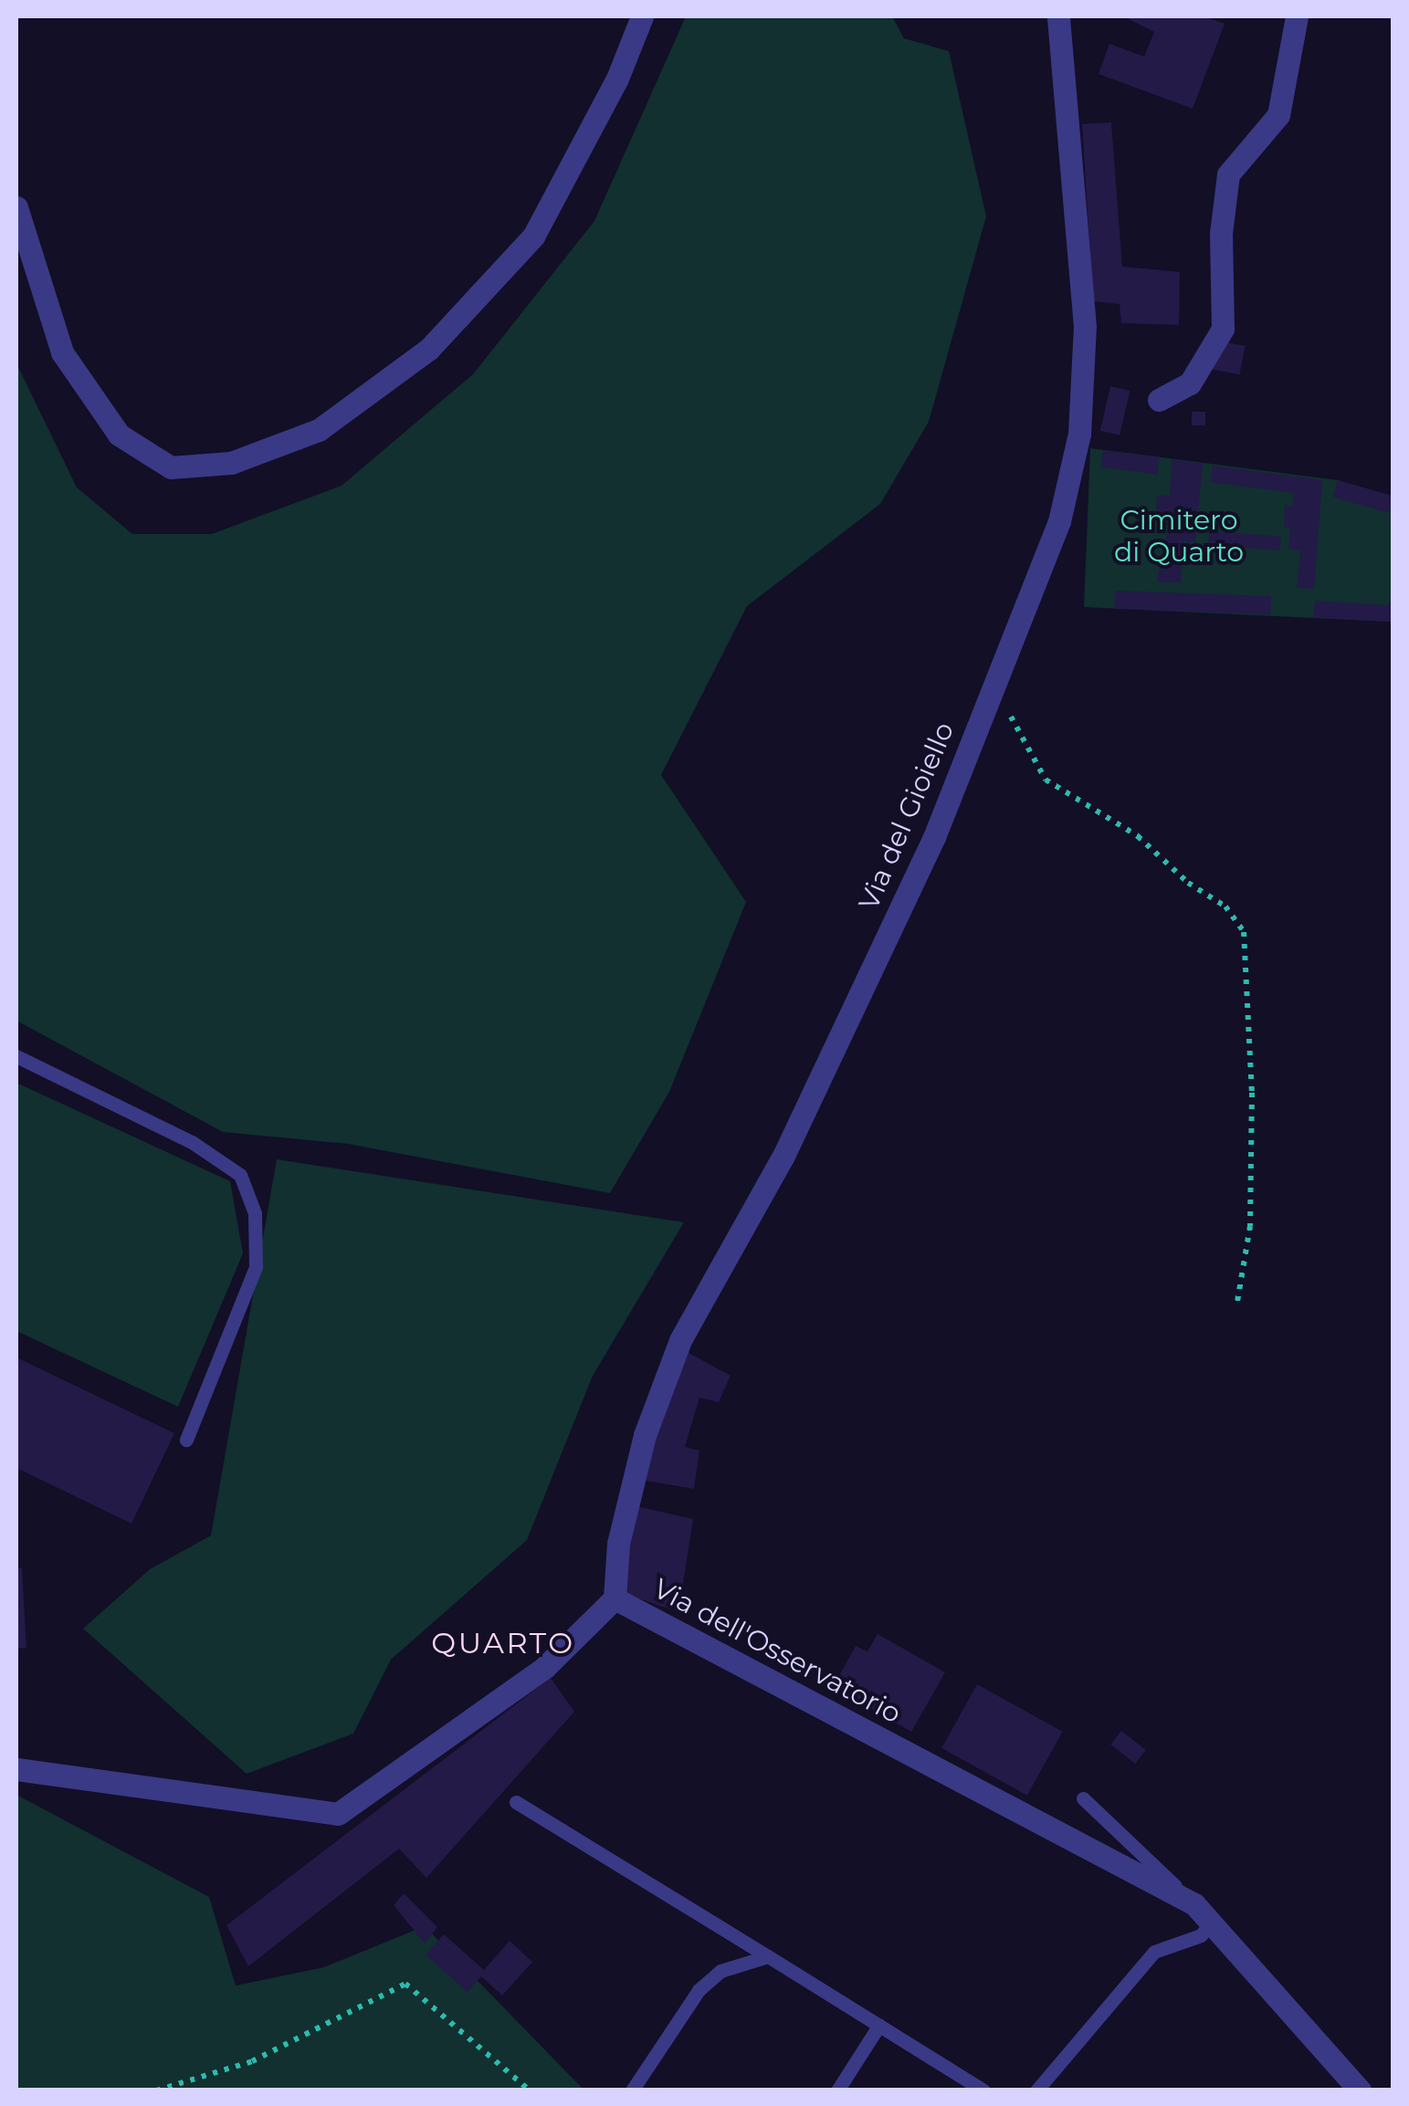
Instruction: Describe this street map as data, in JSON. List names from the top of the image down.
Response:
{
  "streets": {
    "street": ["Via del Gioiello", "Via dell'Osservatorio"]
  },
  "crossings": [
    ["Via del Gioiello", "Via dell'Osservatorio"]
  ],
  "districts": ["QUARTO"],
  "parks": ["Cimitero di Quarto"]
}
